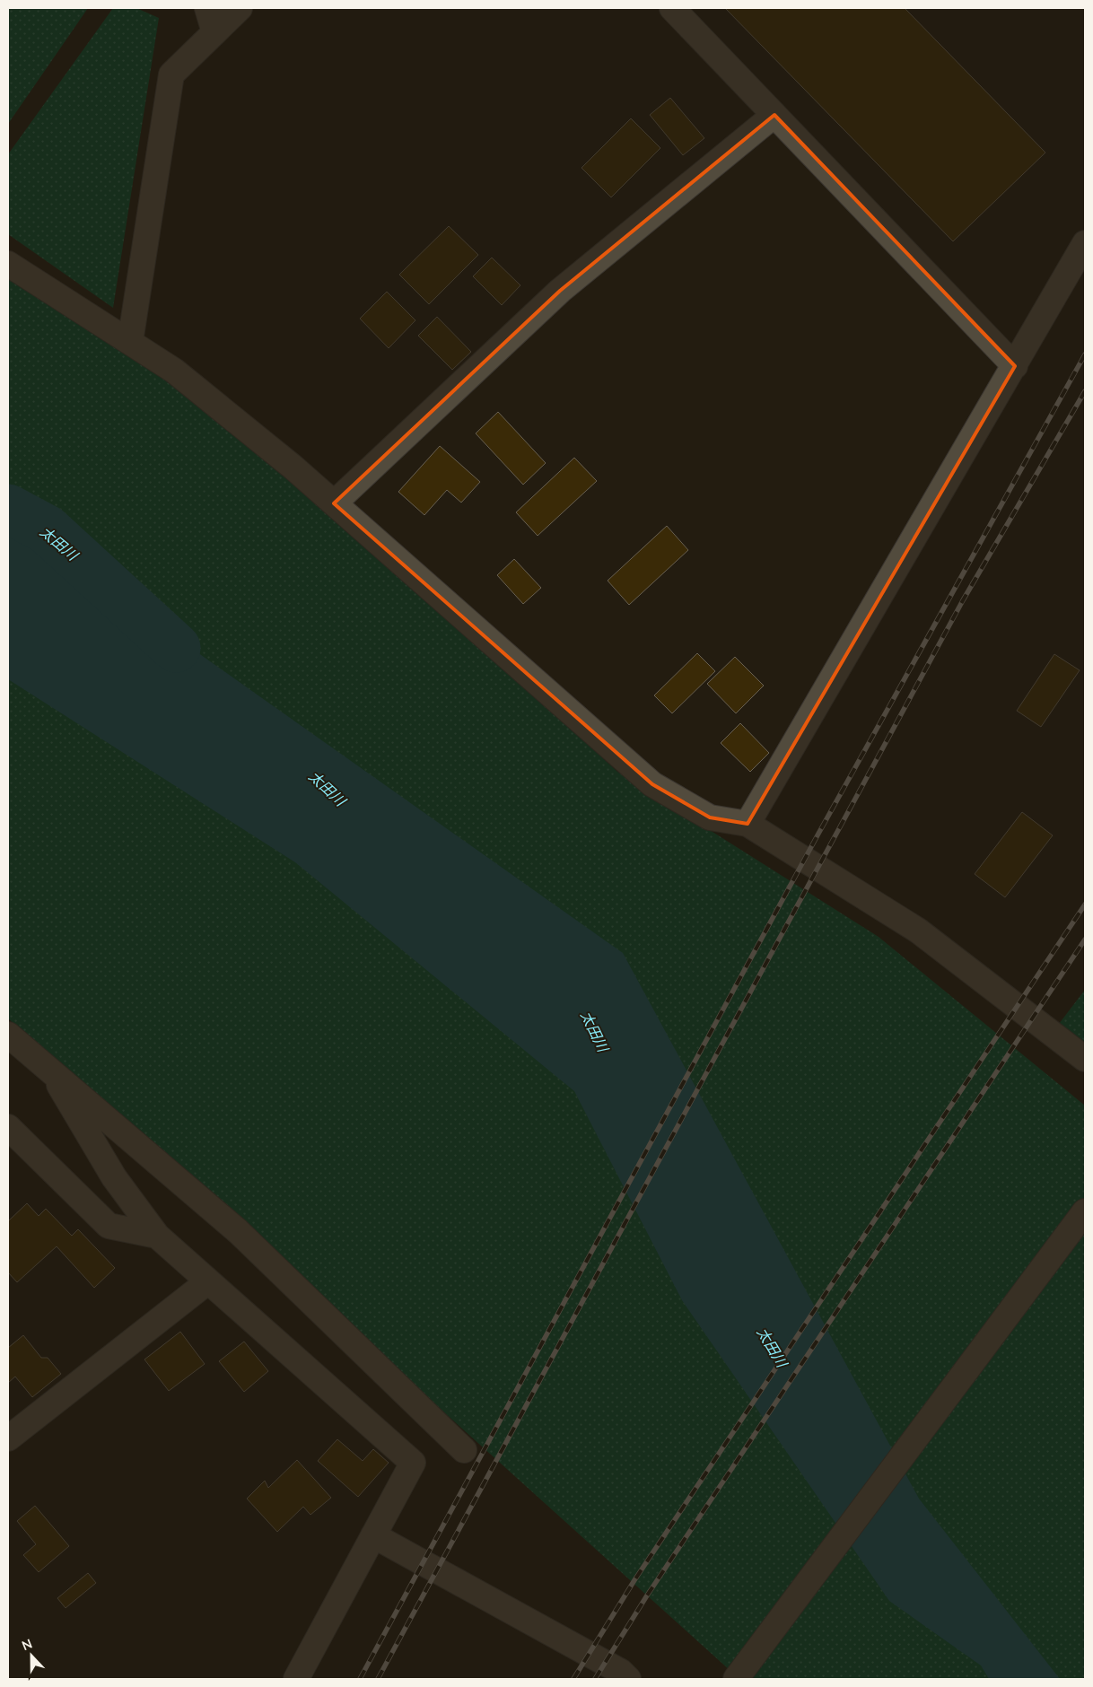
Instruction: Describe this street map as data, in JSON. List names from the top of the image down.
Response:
{
  "water": ["太田川"],
  "north": "top"
}
